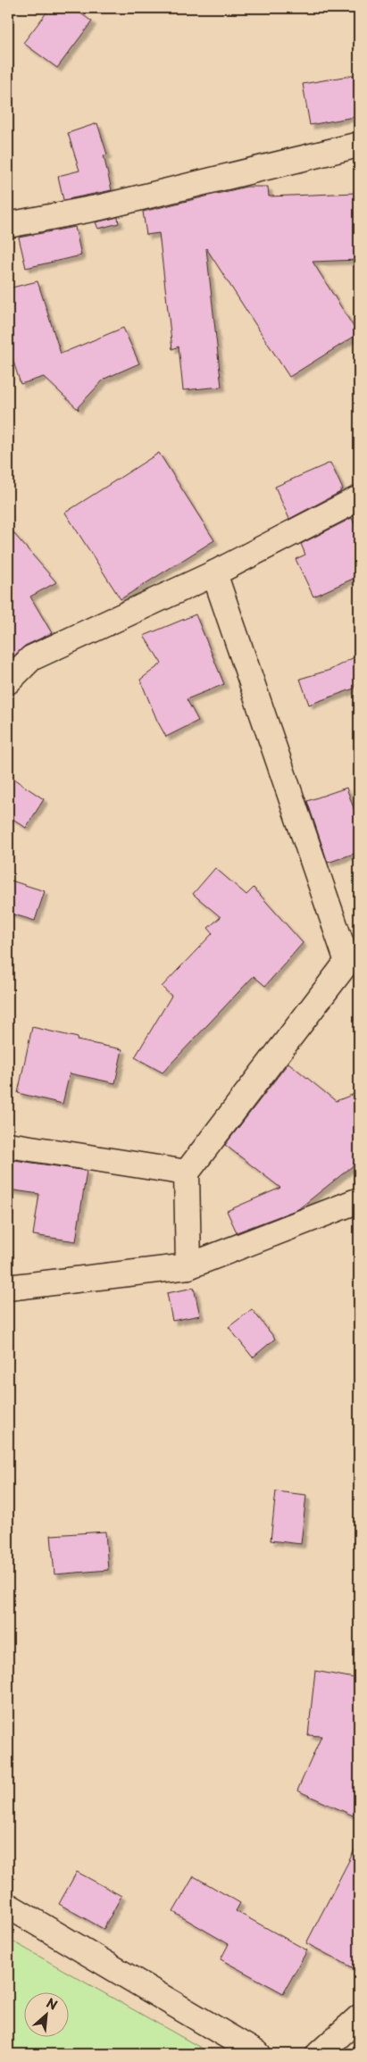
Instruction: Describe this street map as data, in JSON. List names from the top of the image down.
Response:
{
  "north": "top right"
}
